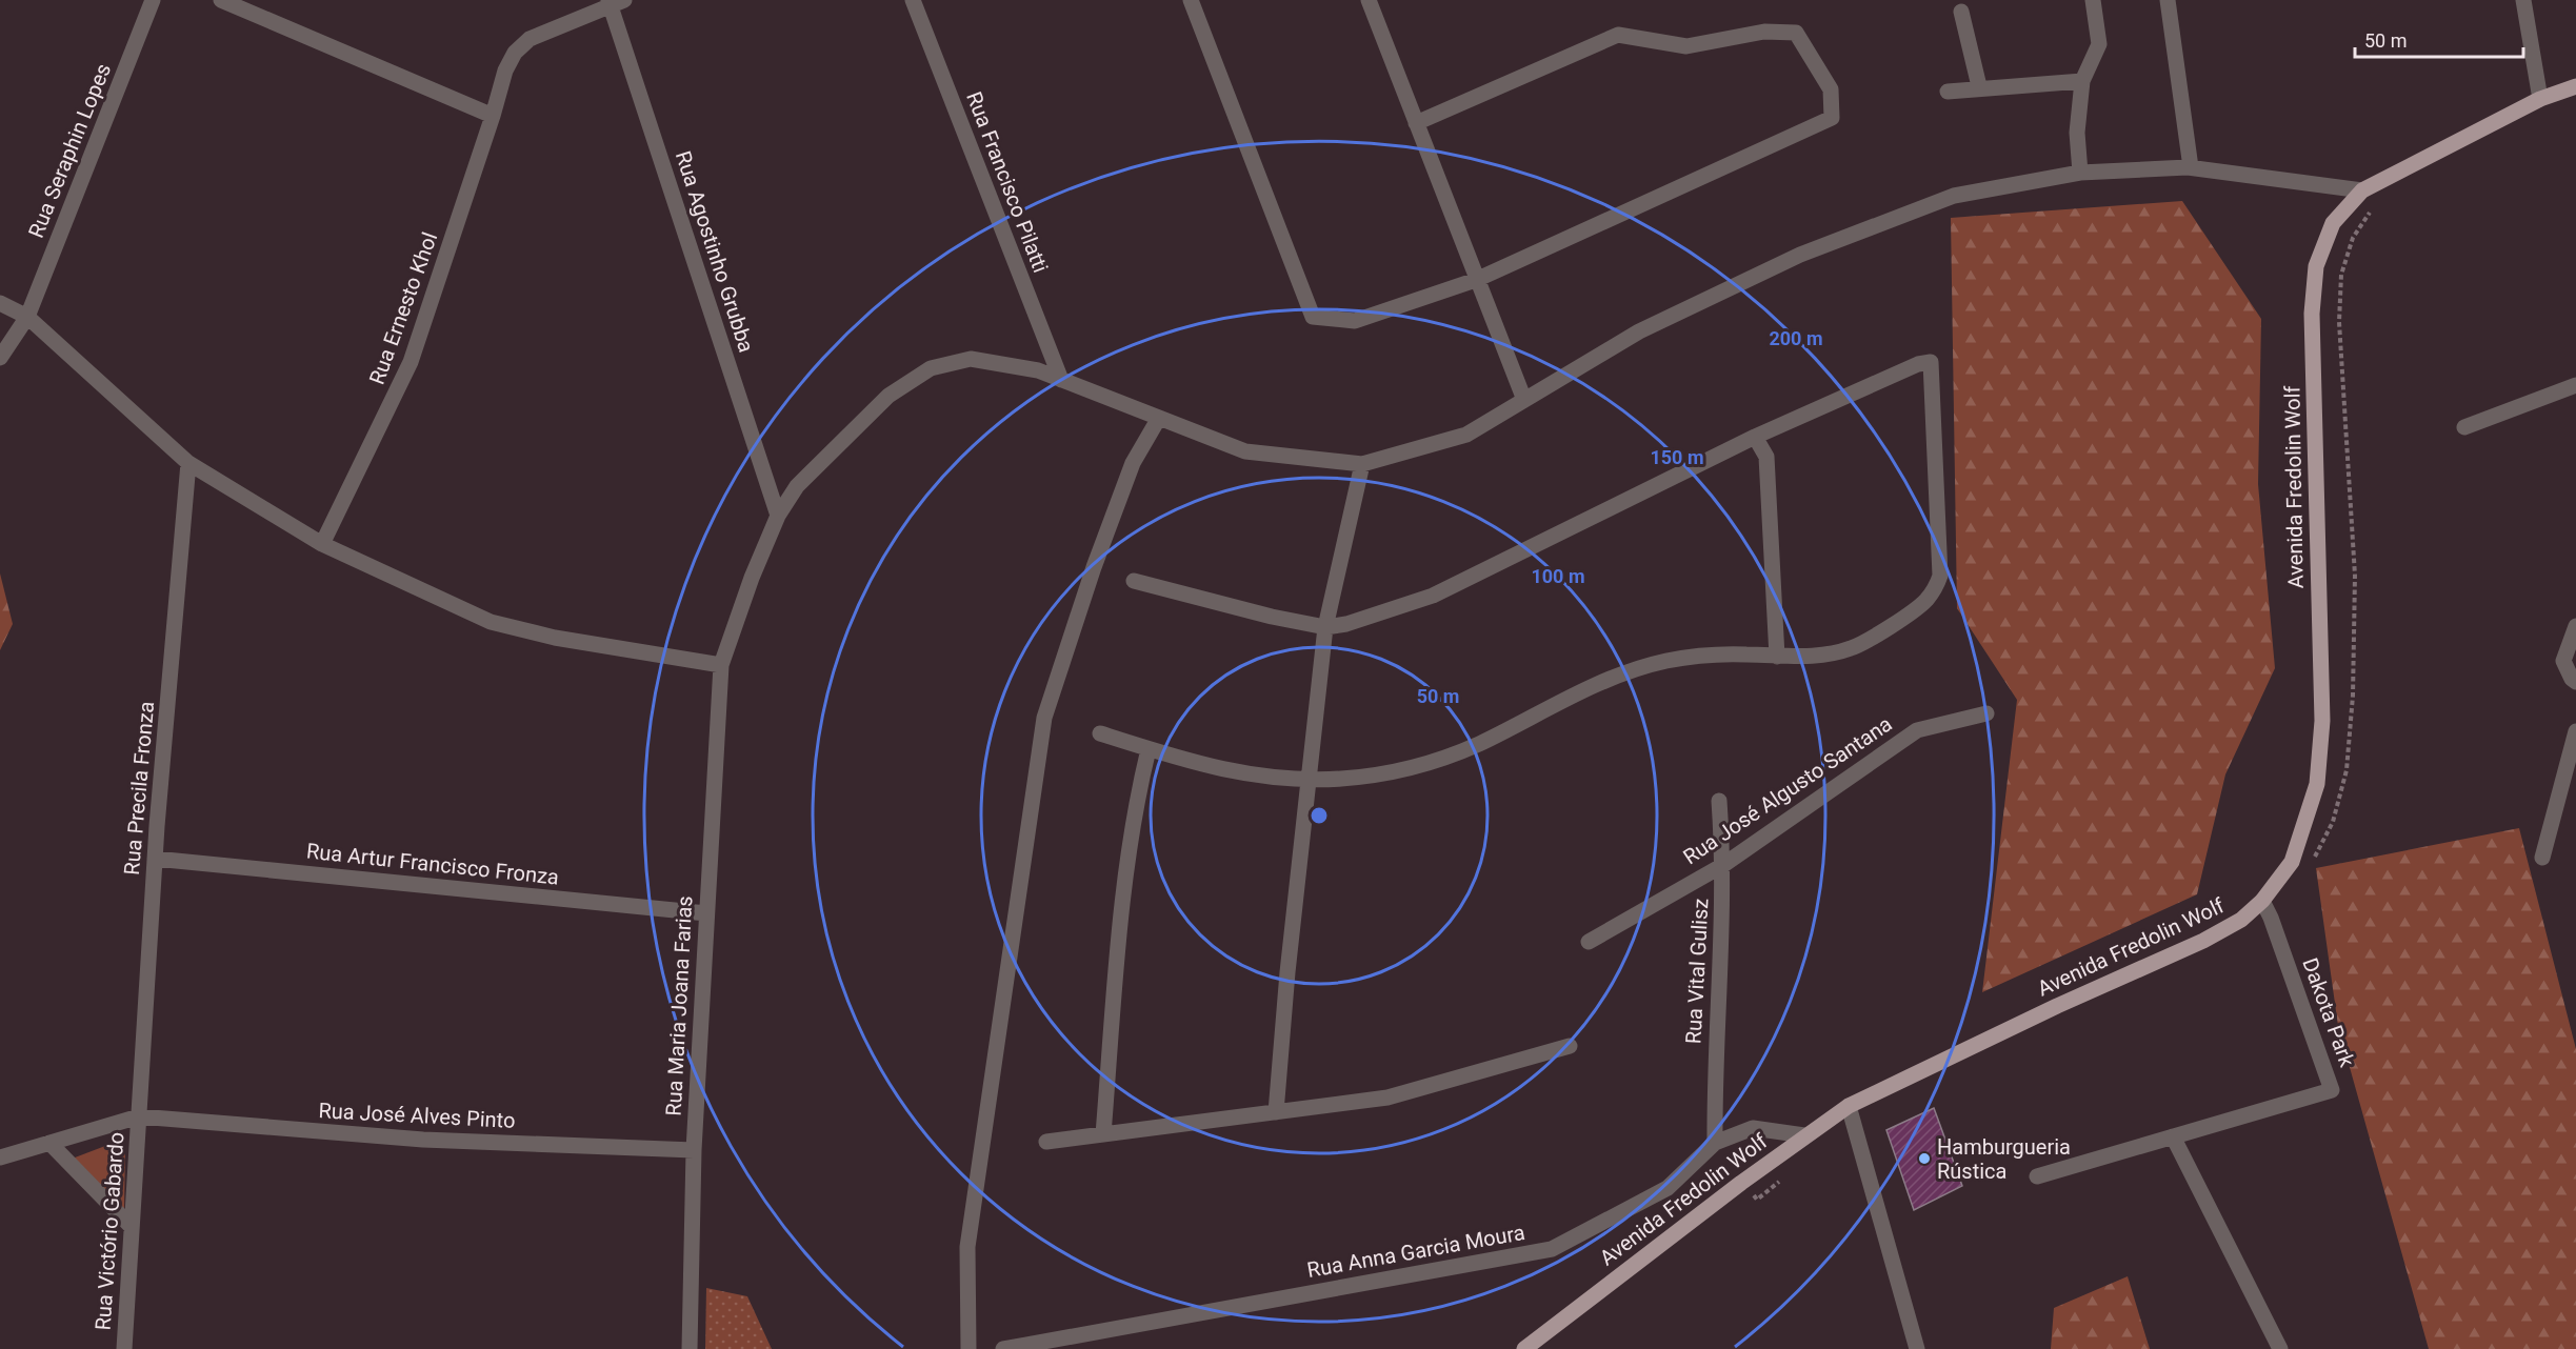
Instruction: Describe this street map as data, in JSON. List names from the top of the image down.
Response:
{
  "streets": {
    "main road": ["Avenida Fredolin Wolf"],
    "street": [
      "Rua Seraphin Lopes",
      "Rua Francisco Pilatti",
      "Rua Agostinho Grubba",
      "Rua Ernesto Khol",
      "Rua Precila Fronza",
      "Rua José Algusto Santana",
      "Rua Artur Francisco Fronza",
      "Rua Vital Gulisz",
      "Rua Maria Joana Farias",
      "Dakota Park",
      "Rua José Alves Pinto",
      "Rua Victório Gabardo",
      "Rua Anna Garcia Moura"
    ]
  },
  "crossings": [
    ["Rua Francisco Pilatti", "Rua Maria Joana Farias"],
    ["Rua Agostinho Grubba", "Rua Ernesto Khol"],
    ["Rua Agostinho Grubba", "Rua Maria Joana Farias"],
    ["Avenida Fredolin Wolf", "Dakota Park"],
    ["Avenida Fredolin Wolf", "Rua Anna Garcia Moura"],
    ["Rua Precila Fronza", "Rua Artur Francisco Fronza"],
    ["Rua Precila Fronza", "Rua José Alves Pinto"],
    ["Rua Precila Fronza", "Rua Victório Gabardo"],
    ["Rua José Algusto Santana", "Rua Vital Gulisz"],
    ["Rua Artur Francisco Fronza", "Rua Maria Joana Farias"],
    ["Rua Vital Gulisz", "Rua Anna Garcia Moura"],
    ["Rua Maria Joana Farias", "Rua José Alves Pinto"],
    ["Rua José Alves Pinto", "Rua Victório Gabardo"]
  ],
  "places": ["Hamburgueria Rústica"],
  "scale_bar": "50 m",
  "rings": [
    "200 m",
    "150 m",
    "100 m",
    "50 m"
  ]
}
